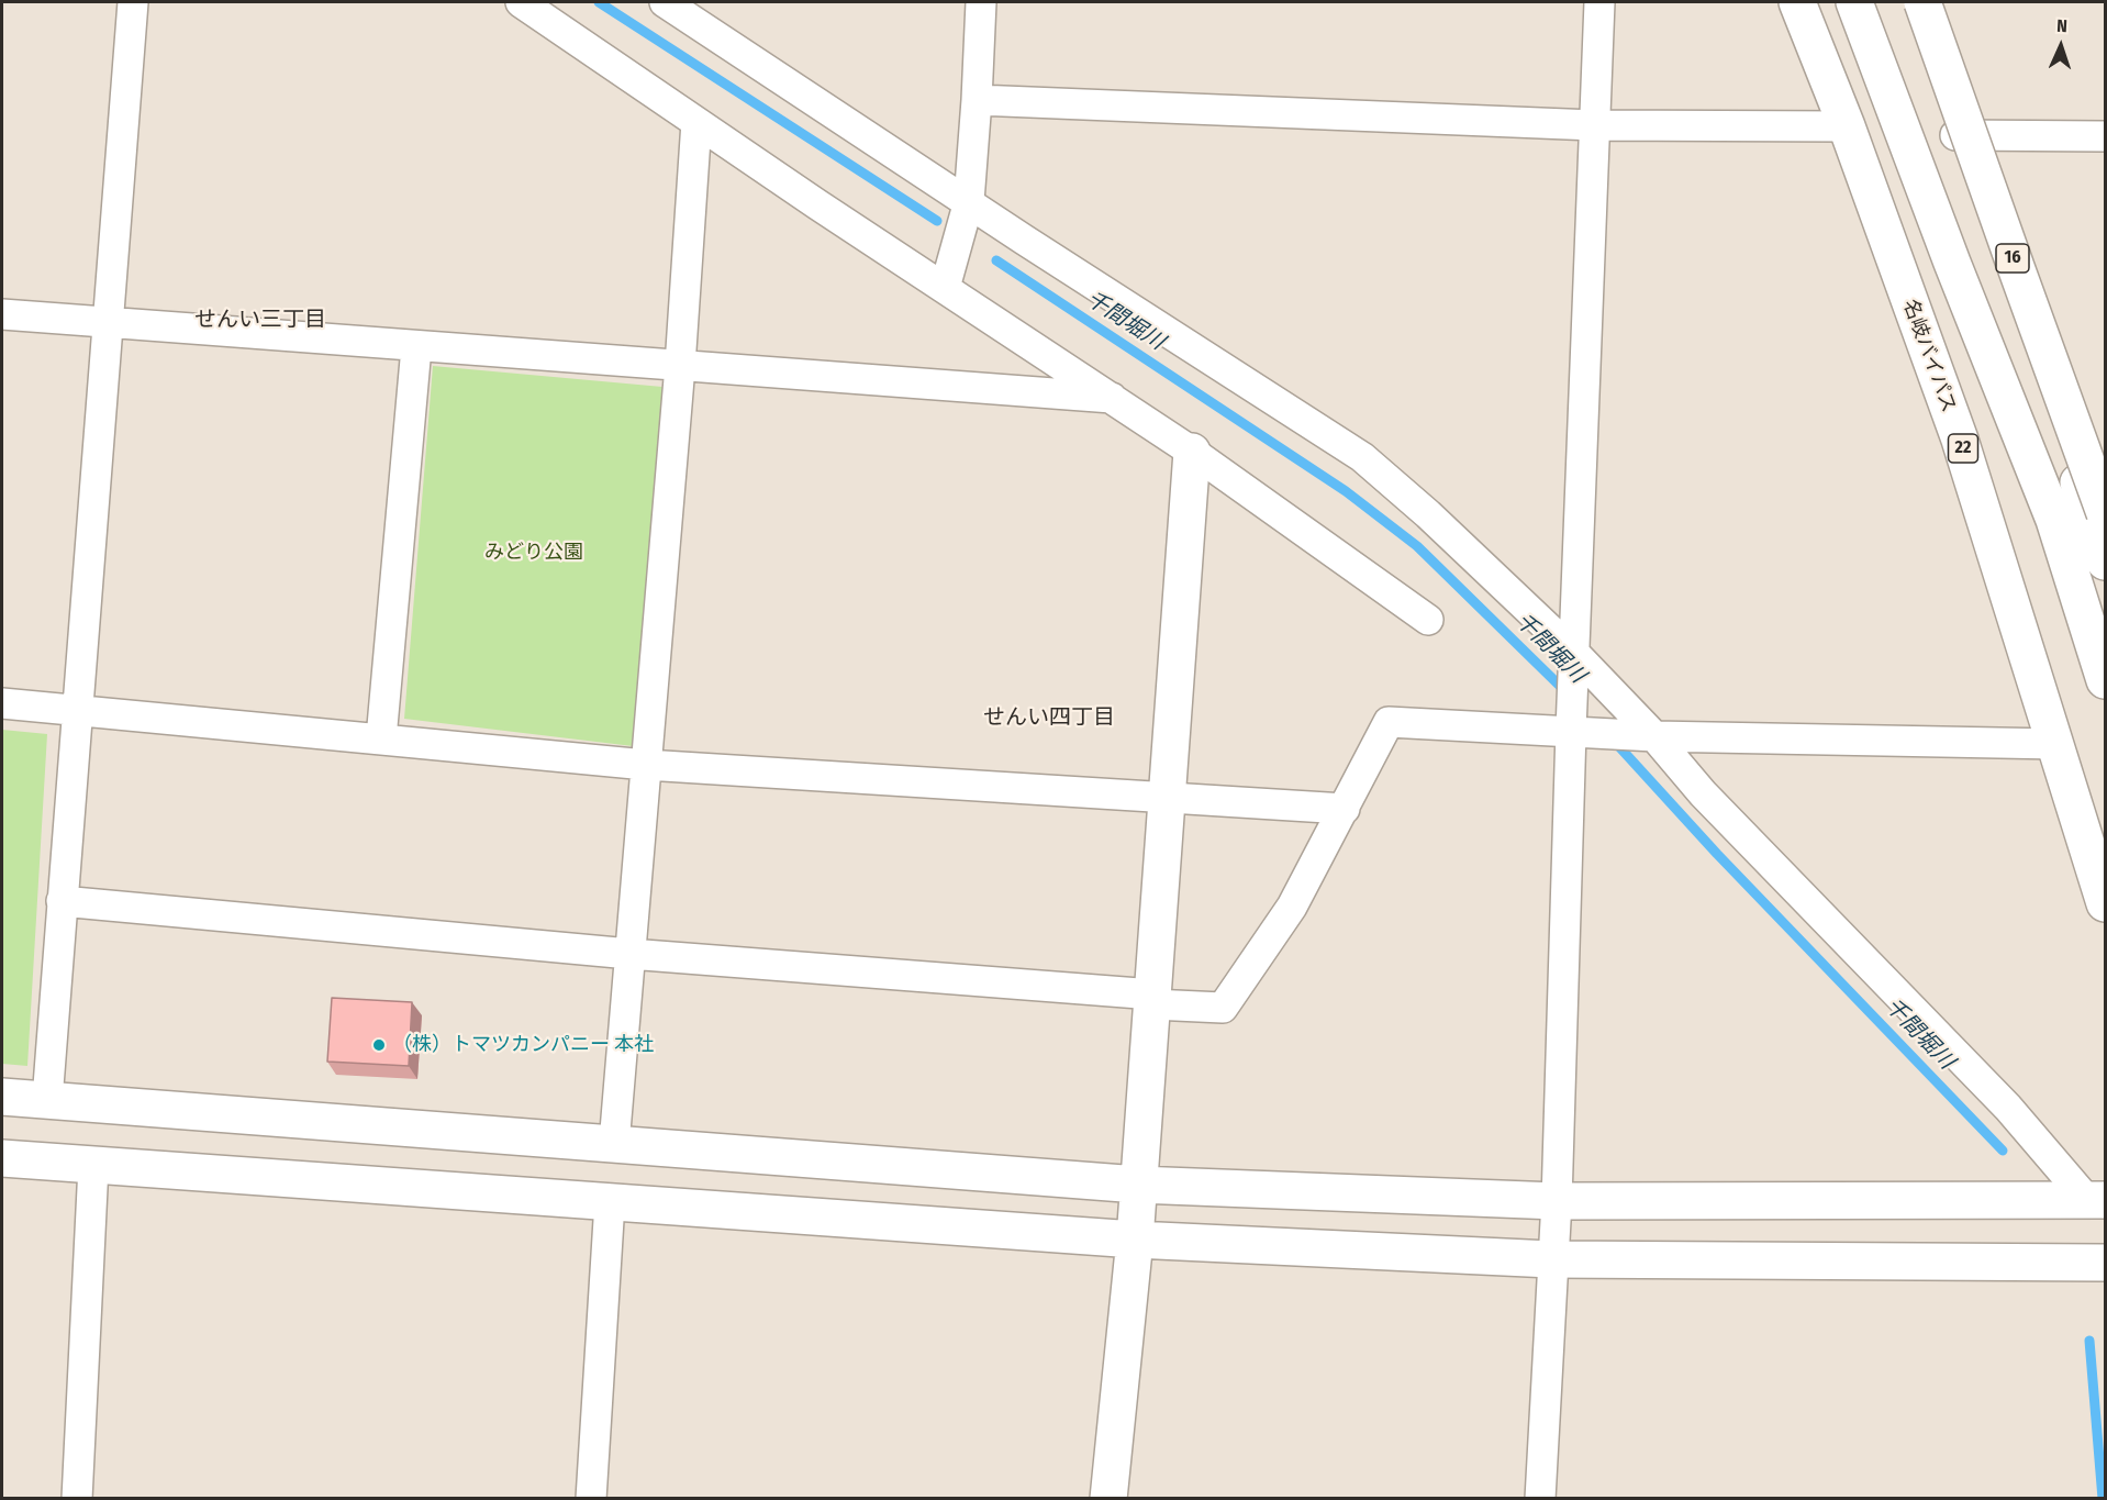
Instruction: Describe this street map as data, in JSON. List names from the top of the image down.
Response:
{
  "streets": {
    "main road": ["16", "名岐バイパス", "22"]
  },
  "districts": ["せんい三丁目", "せんい四丁目"],
  "water": ["千間堀川"],
  "parks": ["みどり公園"],
  "places": ["（株）トマツカンパニー 本社"],
  "north": "top"
}
